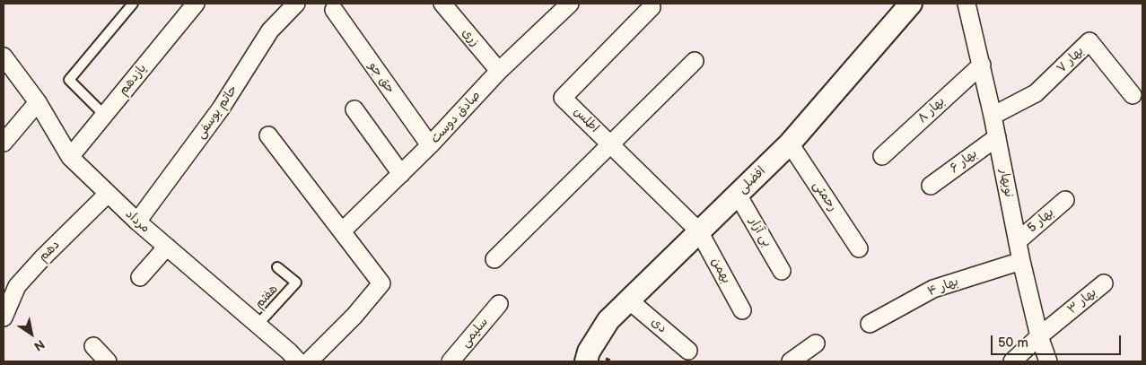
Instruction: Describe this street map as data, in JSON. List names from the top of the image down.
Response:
{
  "streets": {
    "street": [
      "زری",
      "بهار ۷",
      "حق جو",
      "یازدهم",
      "بهار ۸",
      "حاتم یوسفی",
      "صادق دوست",
      "اطلس",
      "بهار ۶",
      "افضلی",
      "نوبهار",
      "رحمتی",
      "بهار 5",
      "مرداد",
      "بی آزار",
      "دهم",
      "بهمن",
      "بهار ۴",
      "بهار ۳",
      "دی",
      "سلیمی"
    ],
    "lane": ["هفتم"]
  },
  "crossings": [
    ["زری", "صادق دوست"],
    ["بهار ۷", "نوبهار"],
    ["حق جو", "صادق دوست"],
    ["یازدهم", "مرداد"],
    ["بهار ۸", "نوبهار"],
    ["حاتم یوسفی", "مرداد"],
    ["اطلس", "افضلی"],
    ["اطلس", "بهمن"],
    ["بهار ۶", "نوبهار"],
    ["افضلی", "رحمتی"],
    ["افضلی", "بی آزار"],
    ["افضلی", "بهمن"],
    ["افضلی", "دی"],
    ["نوبهار", "بهار 5"],
    ["نوبهار", "بهار ۴"],
    ["نوبهار", "بهار ۳"],
    ["مرداد", "دهم"],
    ["مرداد", "هفتم"]
  ],
  "scale_bar": "50 m",
  "north": "bottom right"
}
